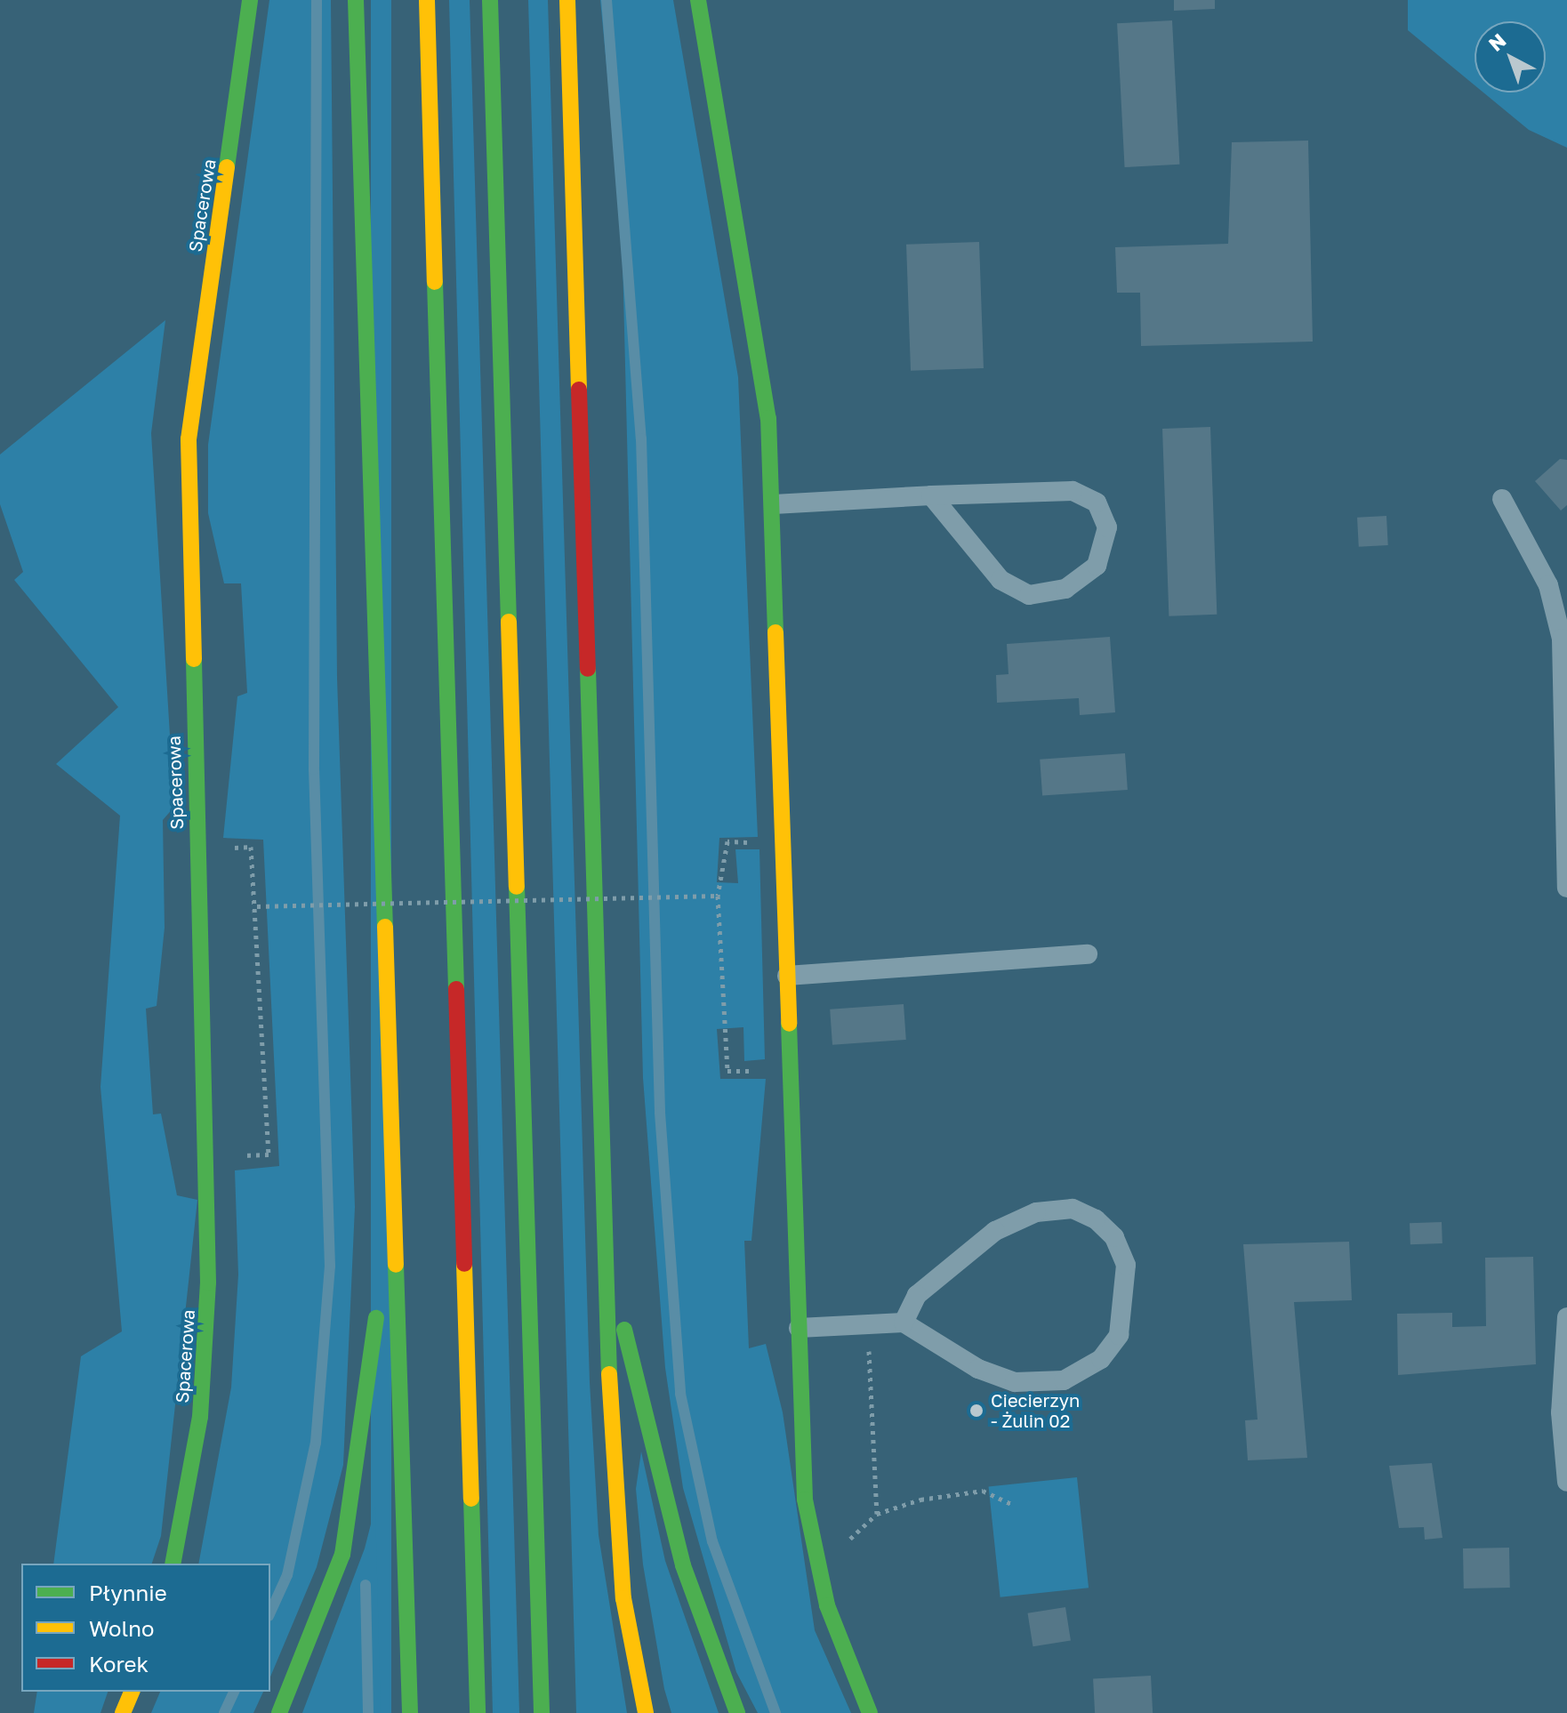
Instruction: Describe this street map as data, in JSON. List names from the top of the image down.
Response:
{
  "streets": {
    "main road": ["Spacerowa"]
  },
  "places": ["Ciecierzyn - Żulin 02"],
  "legend": ["Płynnie", "Wolno", "Korek"],
  "north": "top left"
}
